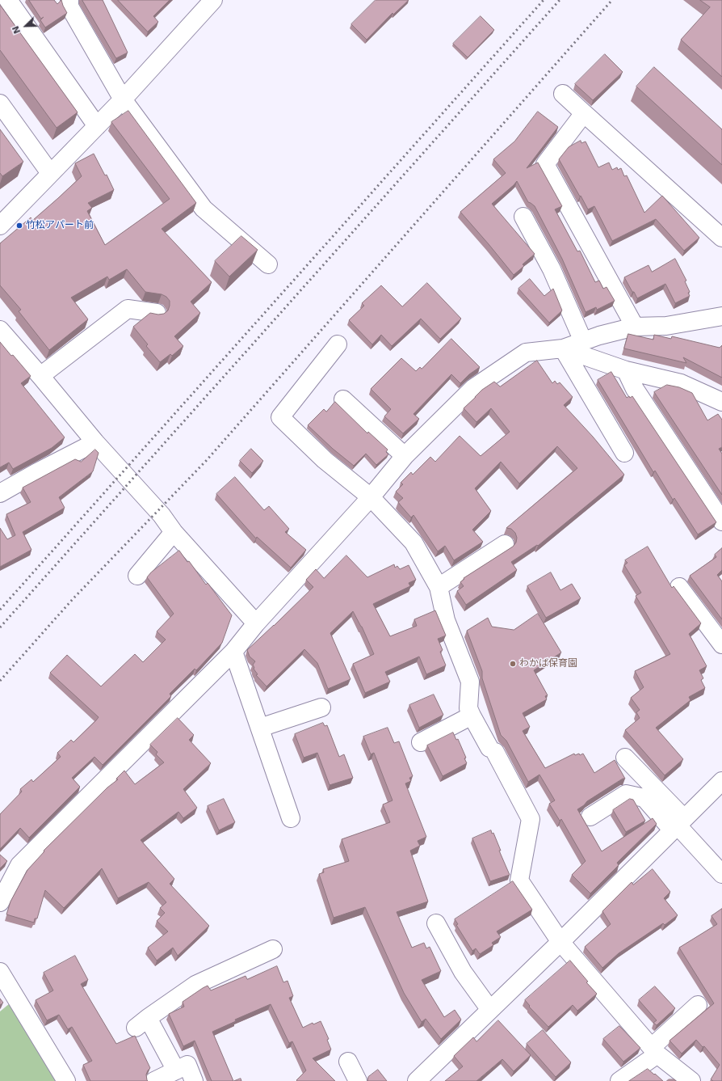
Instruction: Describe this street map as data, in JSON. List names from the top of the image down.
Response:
{
  "places": ["竹松アパート前", "わかば保育園"],
  "north": "bottom left"
}
